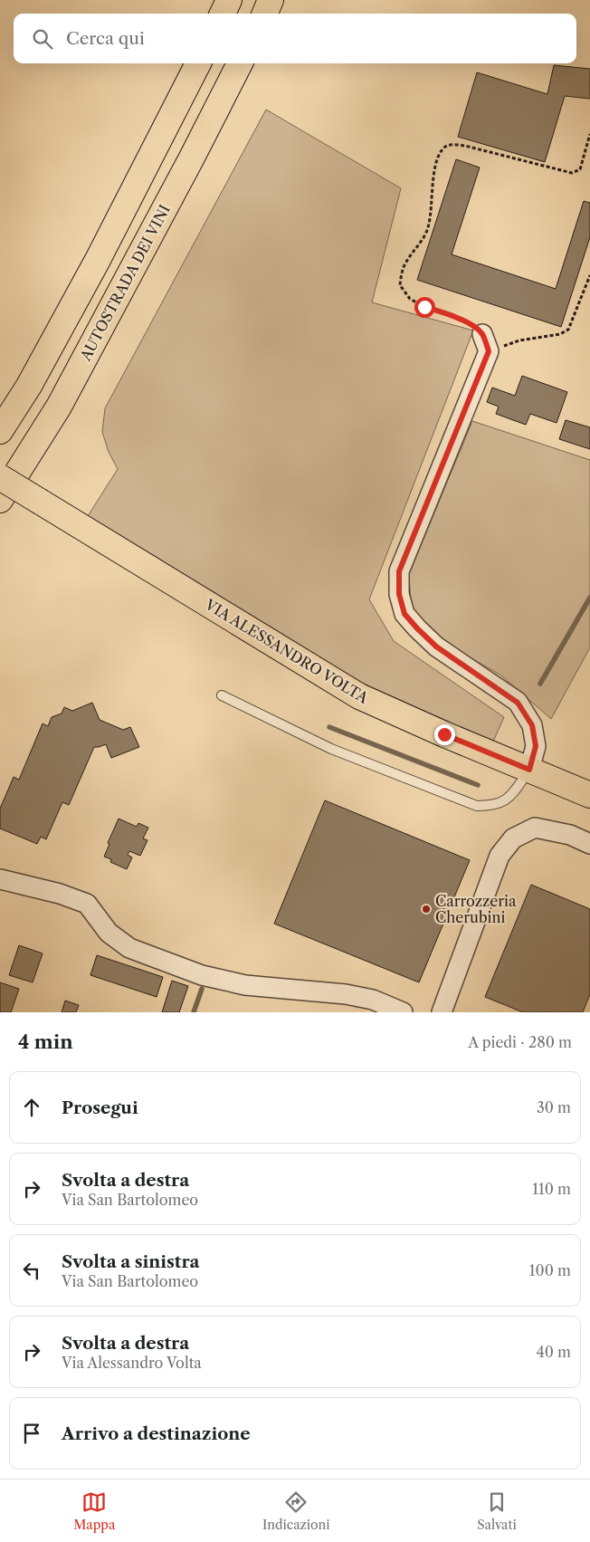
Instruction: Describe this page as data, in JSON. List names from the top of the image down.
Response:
{
  "streets": {
    "main road": ["AUTOSTRADA DEI VINI", "VIA ALESSANDRO VOLTA"]
  },
  "places": ["Carrozzeria Cherubini"],
  "page": {
    "search": "Cerca qui",
    "heading": ["4 min", "A piedi · 280 m"],
    "list": [
      ["Prosegui", "30 m"],
      ["Svolta a destra", "Via San Bartolomeo", "110 m"],
      ["Svolta a sinistra", "Via San Bartolomeo", "100 m"],
      ["Svolta a destra", "Via Alessandro Volta", "40 m"],
      "Arrivo a destinazione"
    ],
    "nav": ["Mappa", "Indicazioni", "Salvati"]
  }
}
